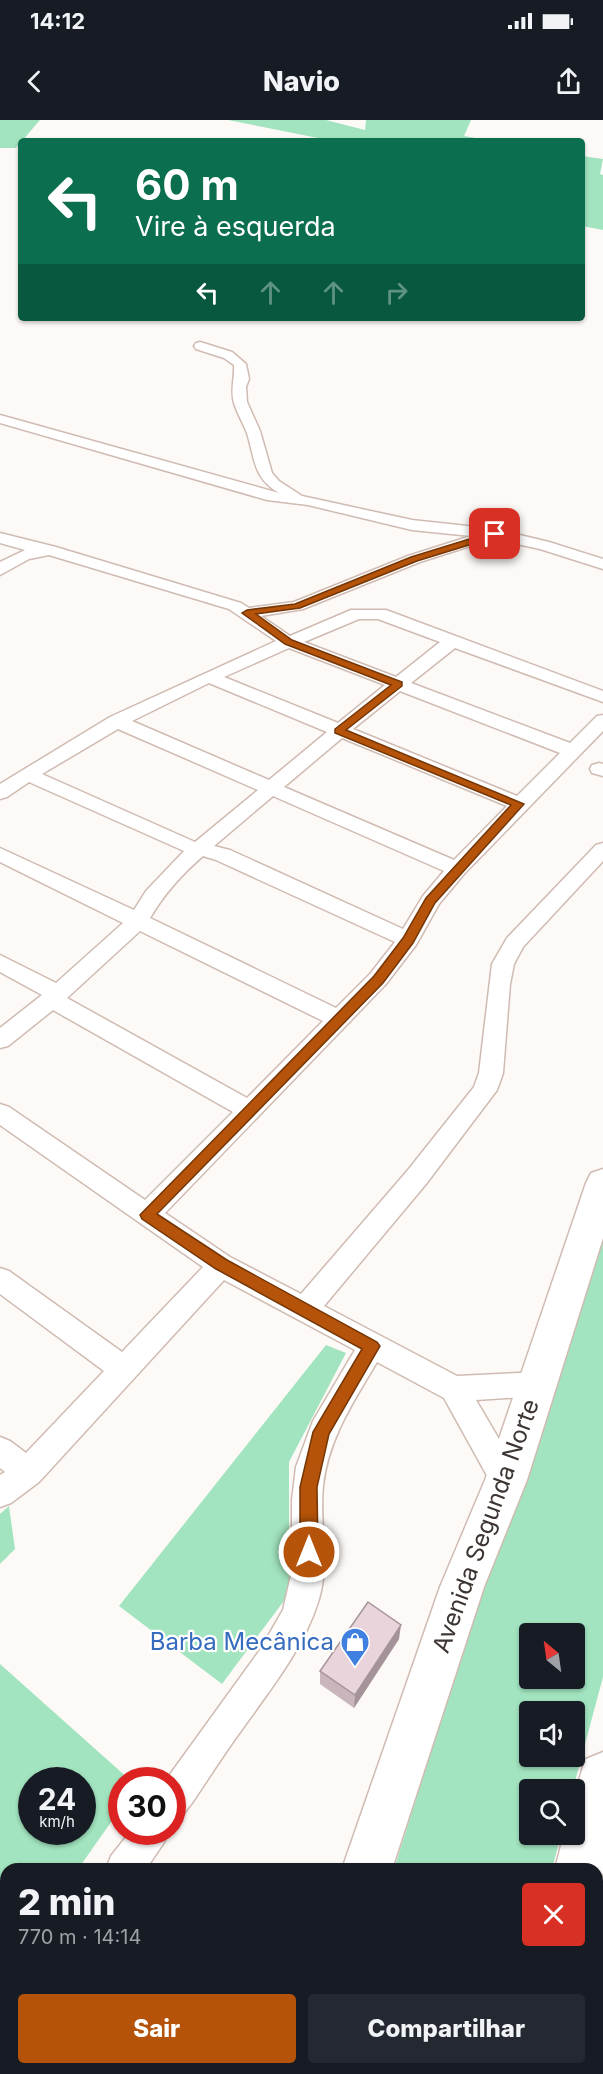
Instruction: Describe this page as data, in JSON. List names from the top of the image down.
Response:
{
  "streets": {
    "main road": ["Avenida Segunda Norte"]
  },
  "places": {
    "shop": ["Barba Mecânica"]
  },
  "north": "top left",
  "page": {
    "status": "14:12",
    "header": "Navio",
    "turn": ["60 m", "Vire à esquerda"],
    "speed": "24 km/h",
    "limit": "30",
    "heading": ["2 min", "770 m · 14:14"],
    "buttons": ["Sair", "Compartilhar"]
  }
}
